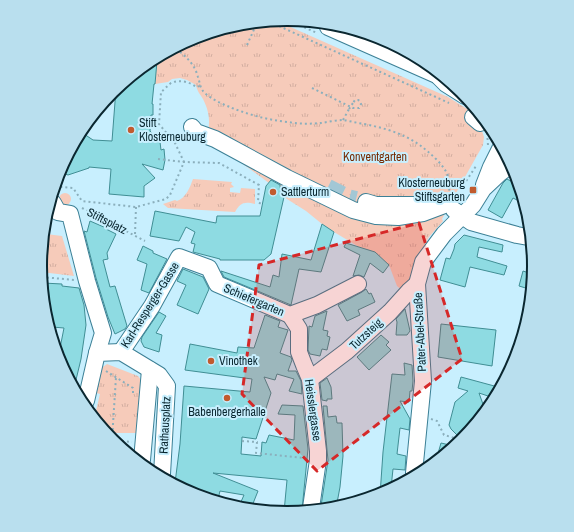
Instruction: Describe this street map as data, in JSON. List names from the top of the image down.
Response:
{
  "streets": {
    "street": [
      "Stiftsplatz",
      "Schiefergarten",
      "Karl-Resperger-Gasse",
      "Pater-Abel-Straße",
      "Tutzsteig",
      "Heisslergasse",
      "Rathausplatz"
    ]
  },
  "crossings": [
    ["Schiefergarten", "Karl-Resperger-Gasse"],
    ["Schiefergarten", "Heisslergasse"],
    ["Karl-Resperger-Gasse", "Rathausplatz"],
    ["Pater-Abel-Straße", "Tutzsteig"],
    ["Tutzsteig", "Heisslergasse"]
  ],
  "parks": ["Konventgarten"],
  "places": {
    "other": [
      "Stift Klosterneuburg",
      "Sattlerturm",
      "Vinothek",
      "Babenbergerhalle"
    ],
    "transit": ["Klosterneuburg Stiftsgarten"]
  }
}
